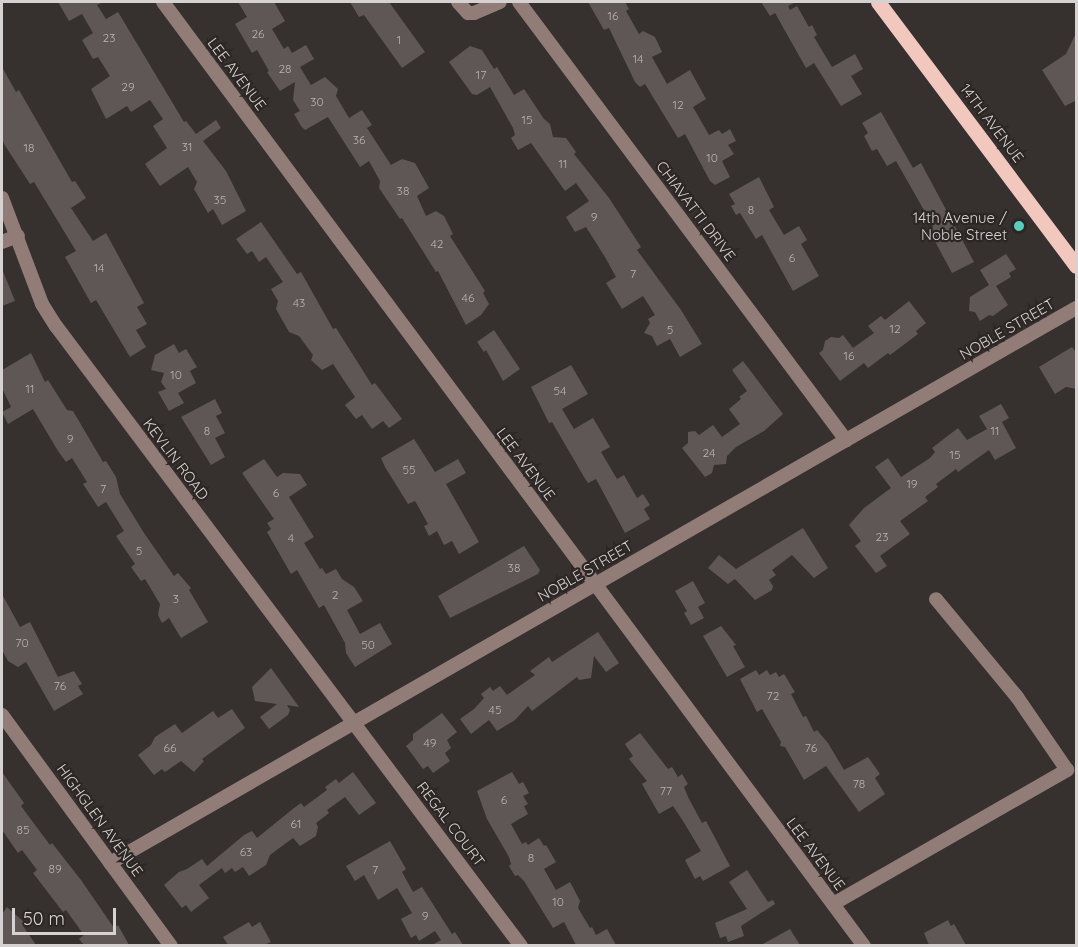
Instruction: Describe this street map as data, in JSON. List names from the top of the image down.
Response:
{
  "streets": {
    "main road": ["14TH AVENUE"],
    "street": [
      "LEE AVENUE",
      "CHIAVATTI DRIVE",
      "NOBLE STREET",
      "KEVLIN ROAD",
      "HIGHGLEN AVENUE",
      "REGAL COURT"
    ]
  },
  "crossings": [
    ["LEE AVENUE", "NOBLE STREET"],
    ["CHIAVATTI DRIVE", "NOBLE STREET"],
    ["NOBLE STREET", "KEVLIN ROAD"],
    ["NOBLE STREET", "HIGHGLEN AVENUE"],
    ["NOBLE STREET", "REGAL COURT"],
    ["KEVLIN ROAD", "REGAL COURT"]
  ],
  "places": ["14th Avenue / Noble Street"],
  "house_numbers": [
    "16",
    "26",
    "23",
    "1",
    "14",
    "28",
    "17",
    "29",
    "30",
    "12",
    "15",
    "36",
    "31",
    "18",
    "10",
    "11",
    "38",
    "35",
    "8",
    "9",
    "42",
    "6",
    "14",
    "7",
    "46",
    "43",
    "12",
    "5",
    "16",
    "10",
    "11",
    "54",
    "8",
    "11",
    "9",
    "24",
    "15",
    "55",
    "19",
    "7",
    "6",
    "23",
    "4",
    "5",
    "38",
    "2",
    "3",
    "70",
    "50",
    "76",
    "72",
    "45",
    "49",
    "66",
    "76",
    "78",
    "77",
    "6",
    "61",
    "85",
    "63",
    "8",
    "89",
    "7",
    "10",
    "9"
  ],
  "scale_bar": "50 m"
}
